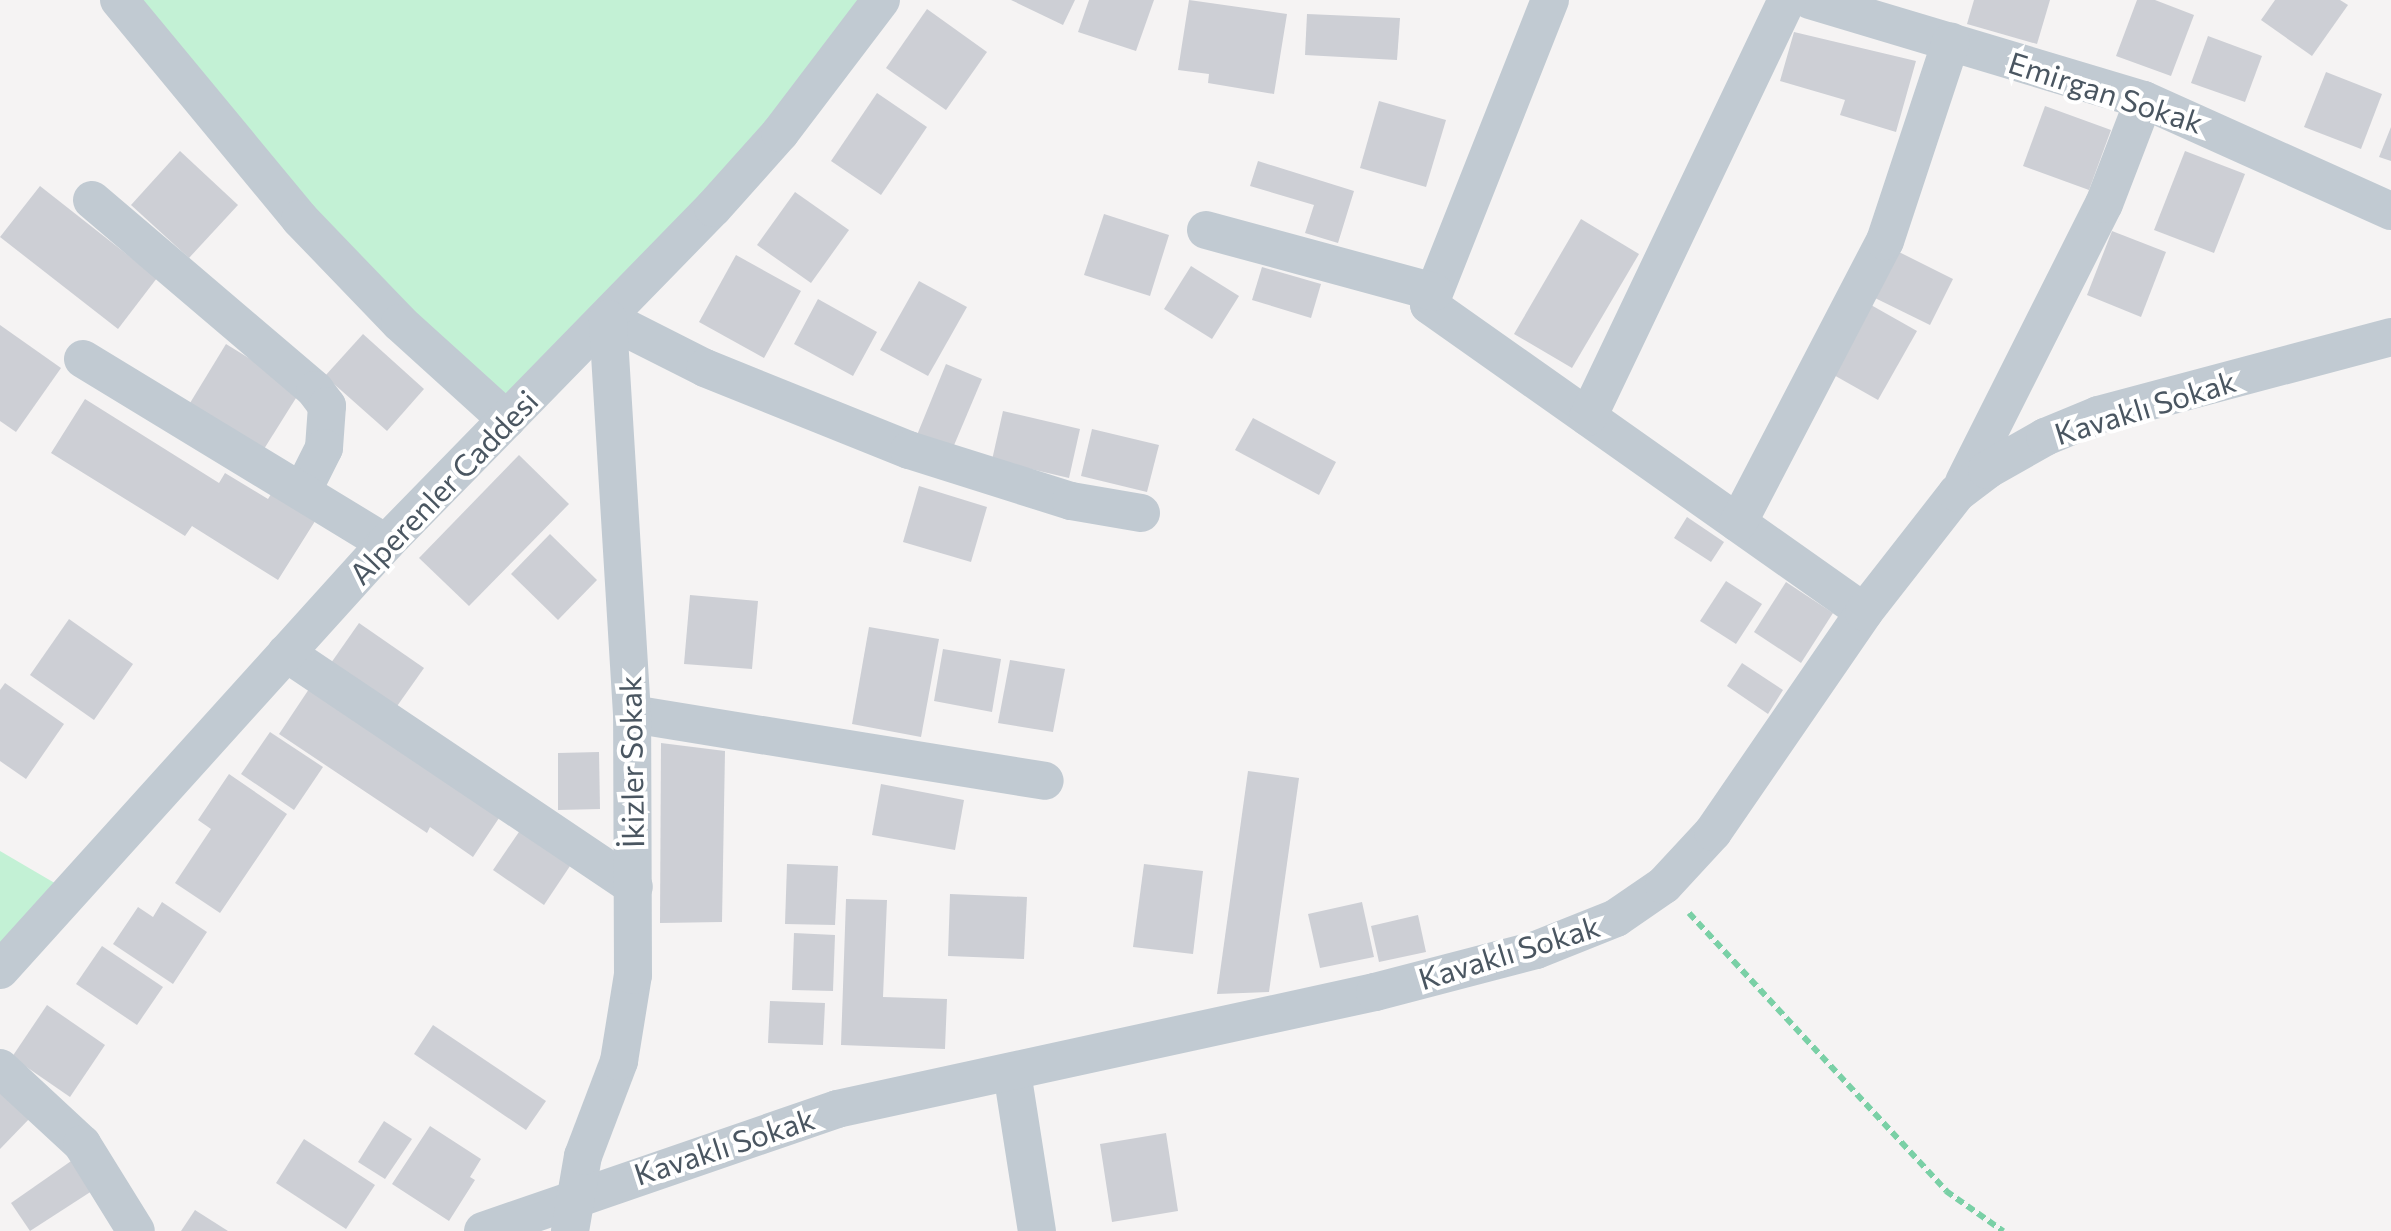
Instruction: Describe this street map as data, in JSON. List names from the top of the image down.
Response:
{
  "streets": {
    "street": [
      "Emirgan Sokak",
      "Kavaklı Sokak",
      "Alperenler Caddesi",
      "İkizler Sokak"
    ]
  },
  "crossings": [
    ["Kavaklı Sokak", "İkizler Sokak"],
    ["Alperenler Caddesi", "İkizler Sokak"]
  ]
}
